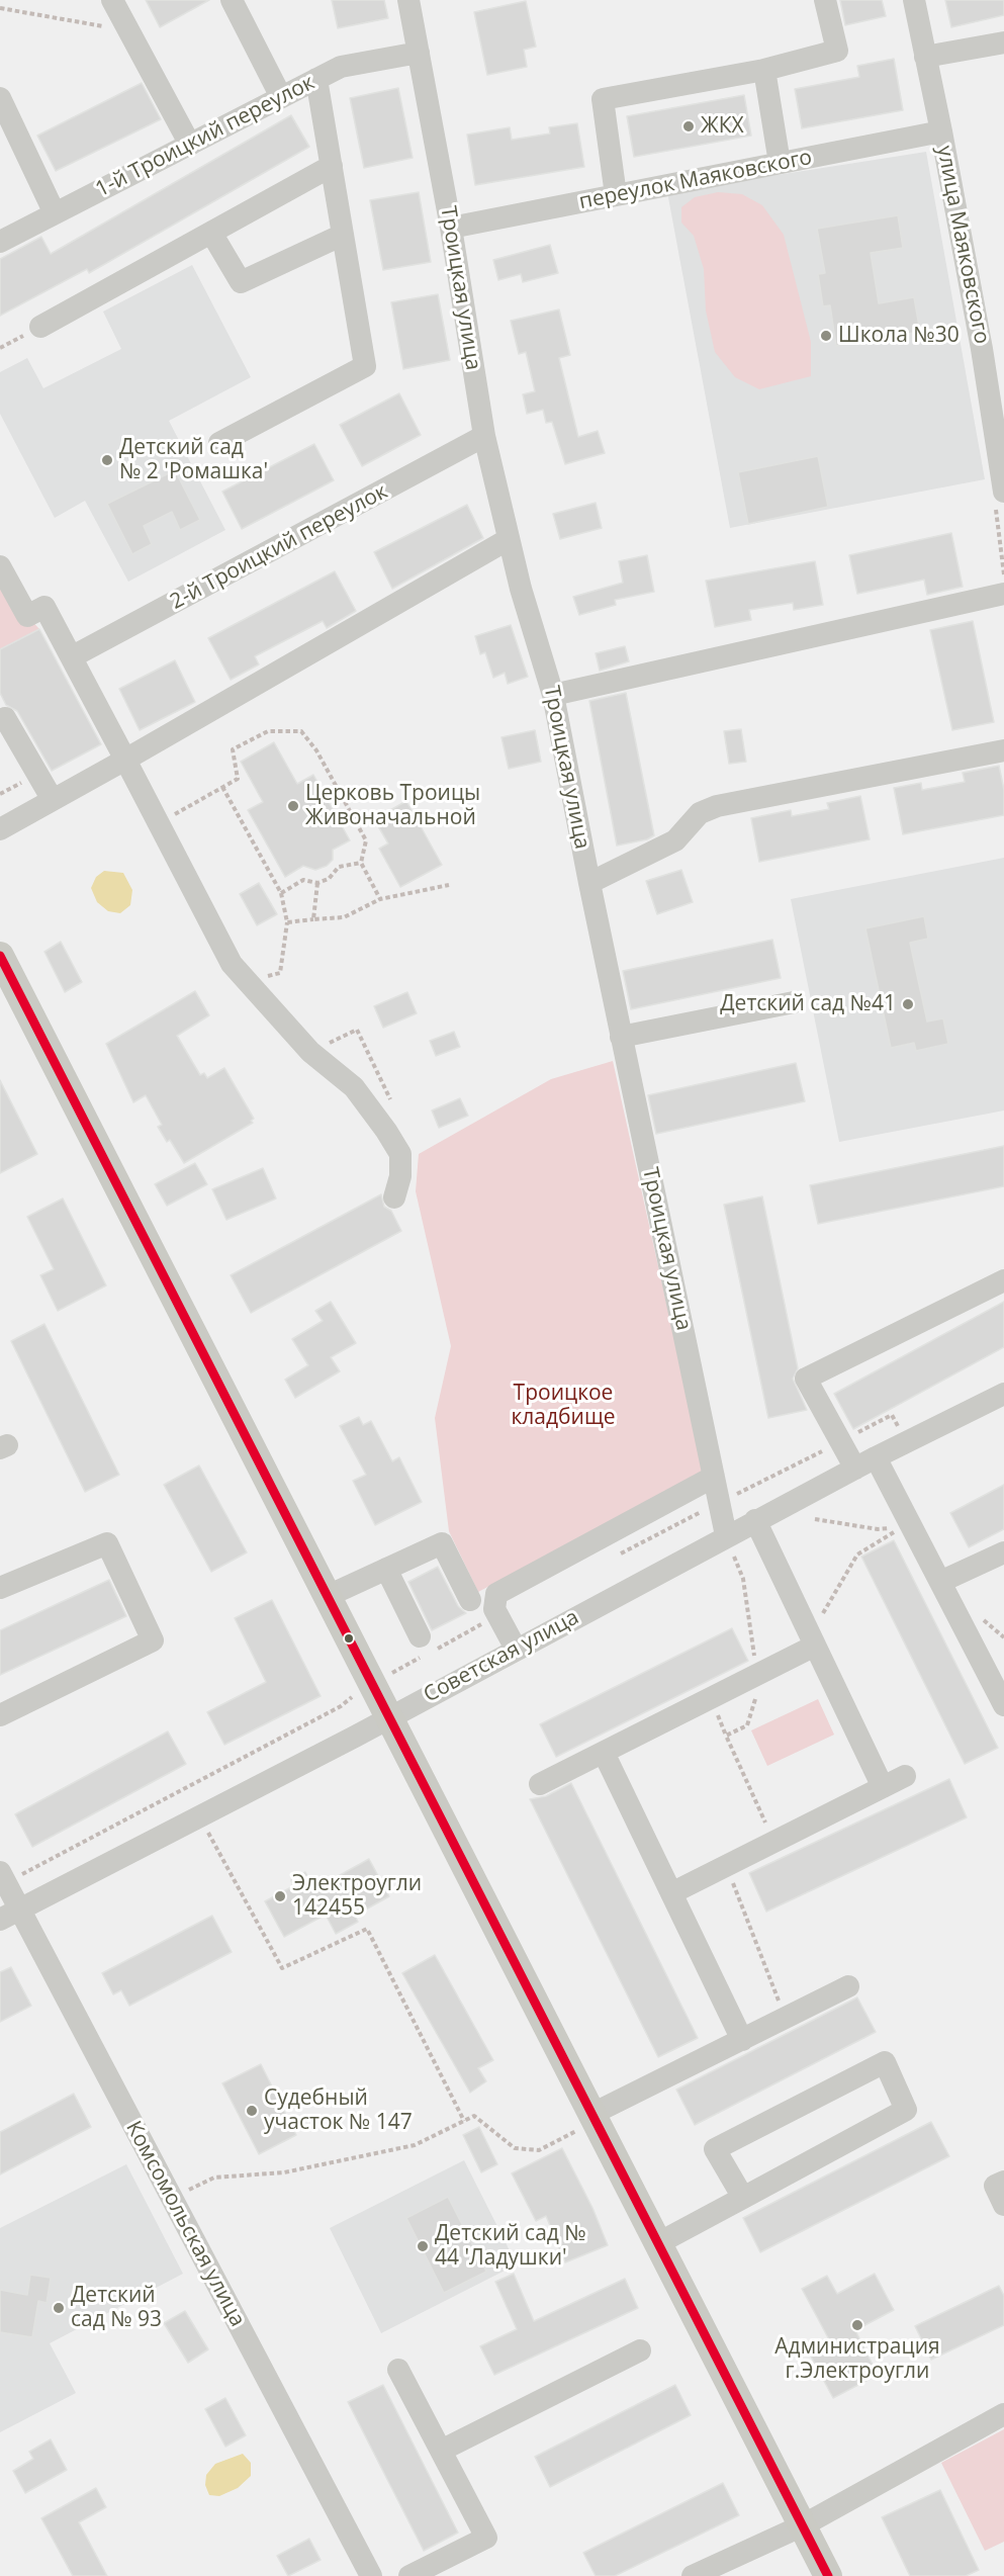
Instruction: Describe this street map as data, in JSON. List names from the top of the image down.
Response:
{
  "streets": {
    "street": [
      "1-й Троицкий переулок",
      "переулок Маяковского",
      "улица Маяковского",
      "Троицкая улица",
      "2-й Троицкий переулок",
      "Советская улица",
      "Комсомольская улица"
    ]
  },
  "crossings": [
    ["1-й Троицкий переулок", "Троицкая улица"],
    ["переулок Маяковского", "улица Маяковского"],
    ["переулок Маяковского", "Троицкая улица"],
    ["Троицкая улица", "2-й Троицкий переулок"],
    ["Троицкая улица", "Советская улица"],
    ["Советская улица", "Комсомольская улица"]
  ],
  "parks": ["Троицкое кладбище"],
  "places": [
    "ЖКХ",
    "Школа №30",
    "Детский сад № 2 'Ромашка'",
    "Церковь Троицы Живоначальной",
    "Детский сад №41",
    "Электроугли 142455",
    "Судебный участок № 147",
    "Детский сад № 44 'Ладушки'",
    "Детский сад № 93",
    "Администрация г.Электроугли"
  ]
}
